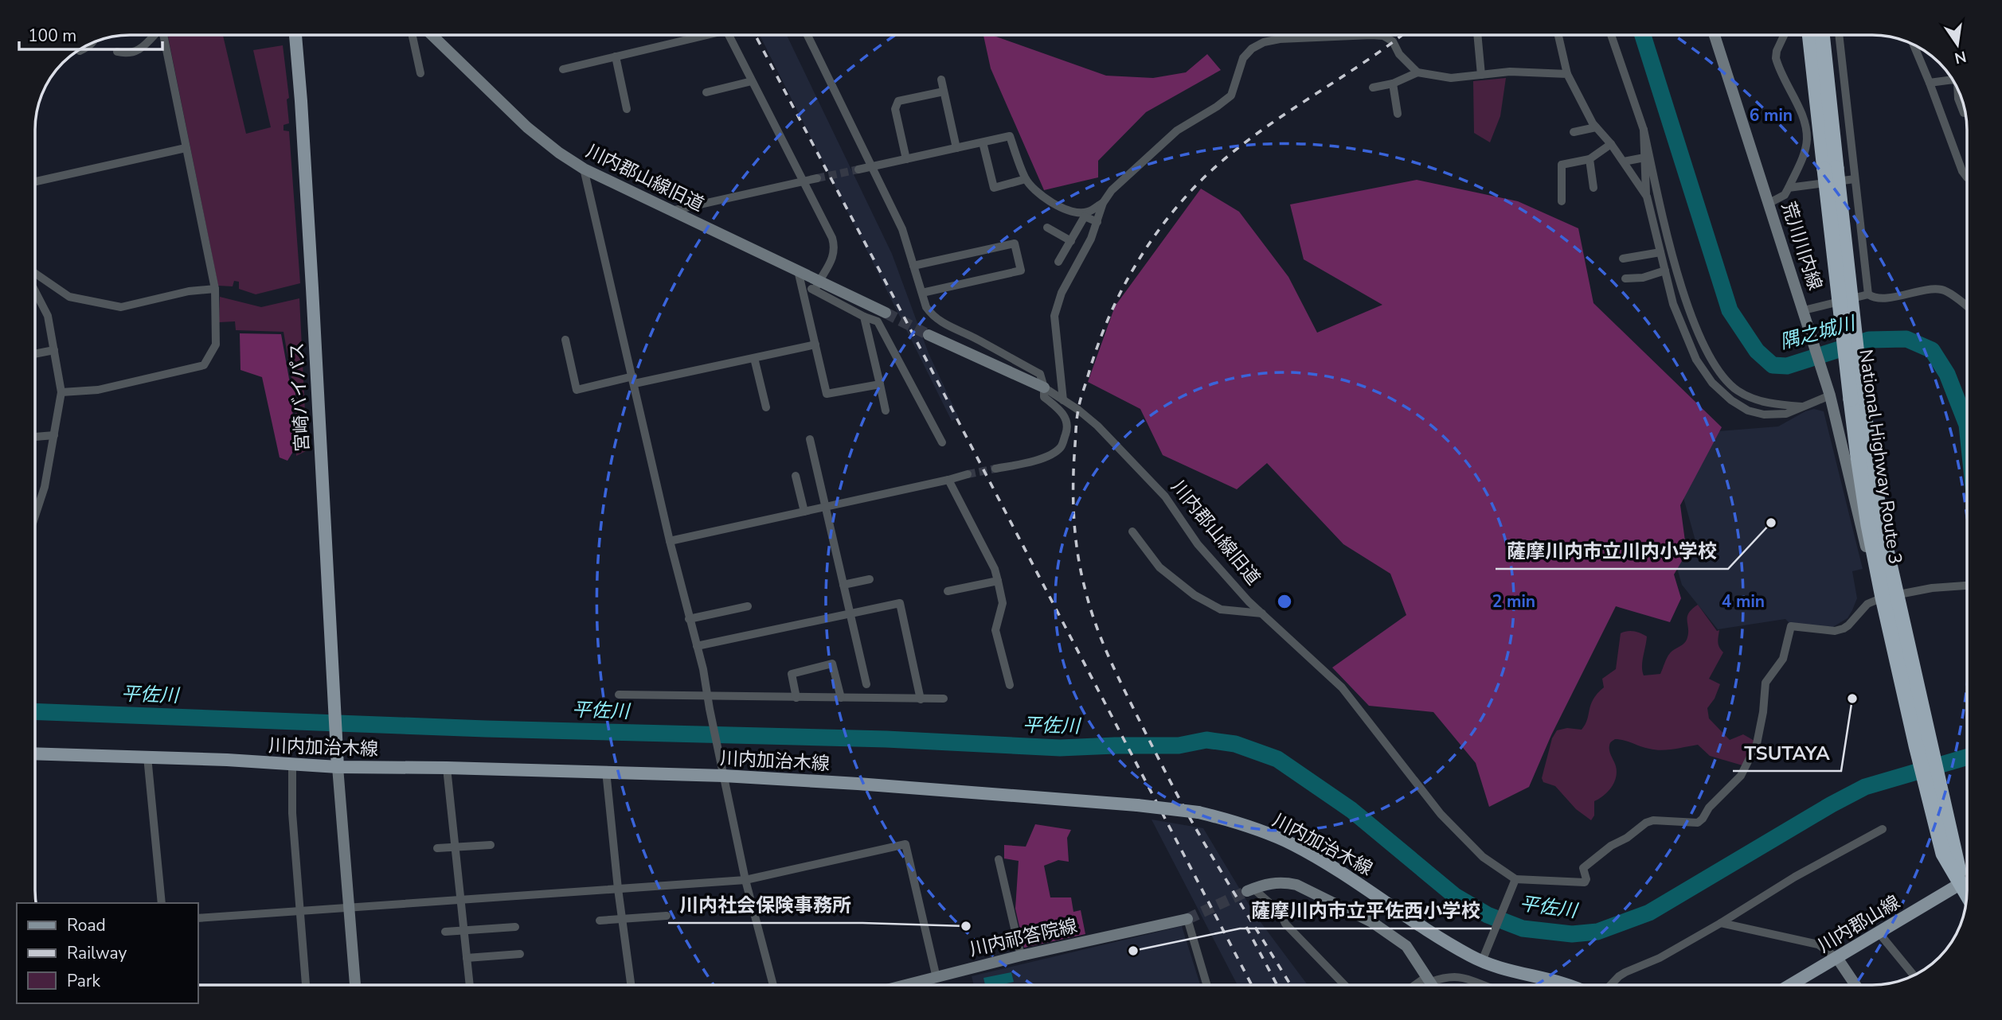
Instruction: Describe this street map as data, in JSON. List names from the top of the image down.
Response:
{
  "streets": {
    "highway": ["National Highway Route 3"],
    "main road": [
      "川内郡山線旧道",
      "荒川川内線",
      "宮崎バイパス",
      "川内加治木線",
      "川内郡山線",
      "川内祁答院線"
    ]
  },
  "crossings": [
    ["荒川川内線", "National Highway Route 3"],
    ["宮崎バイパス", "川内加治木線"],
    ["National Highway Route 3", "川内郡山線"]
  ],
  "water": ["隅之城川", "平佐川"],
  "places": [
    "薩摩川内市立川内小学校",
    "TSUTAYA",
    "川内社会保険事務所",
    "薩摩川内市立平佐西小学校"
  ],
  "legend": ["Road", "Railway", "Park"],
  "scale_bar": "100 m",
  "north": "bottom",
  "rings": ["6 min", "2 min", "4 min"]
}
